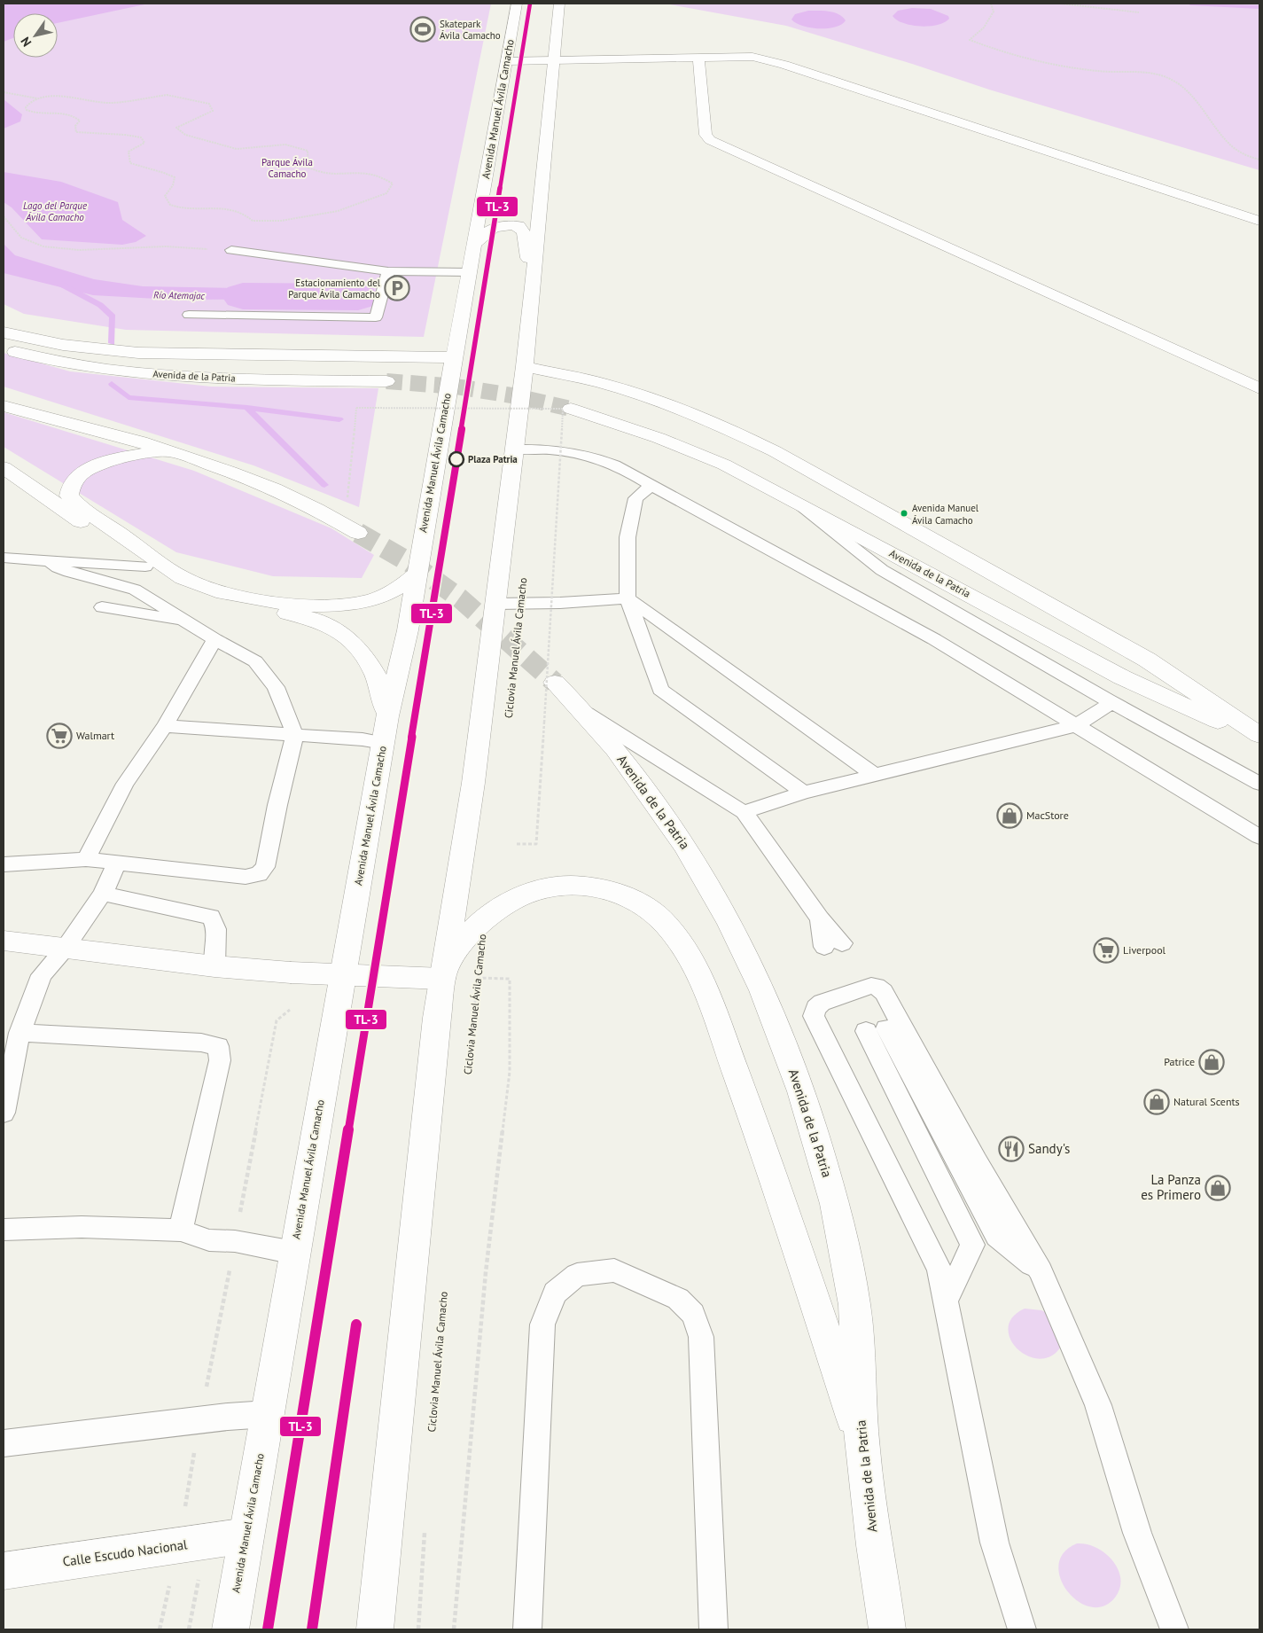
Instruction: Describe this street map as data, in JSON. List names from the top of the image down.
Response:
{
  "streets": {
    "main road": ["Avenida Manuel Ávila Camacho", "Avenida de la Patria", "Calle Escudo Nacional"],
    "path": ["Ciclovia Manuel Ávila Camacho"]
  },
  "crossings": [
    ["Avenida Manuel Ávila Camacho", "Calle Escudo Nacional"]
  ],
  "water": ["Lago del Parque Ávila Camacho", "Río Atemajac"],
  "parks": ["Parque Ávila Camacho"],
  "places": {
    "sports": ["Skatepark Ávila Camacho"],
    "parking": ["Estacionamiento del Parque Ávila Camacho"],
    "other": ["Plaza Patria", "Avenida Manuel Ávila Camacho"],
    "supermarket": ["Walmart", "Liverpool"],
    "shop": [
      "MacStore",
      "Patrice",
      "Natural Scents",
      "La Panza es Primero"
    ],
    "restaurant": ["Sandy's"]
  },
  "lines": ["transit line TL-3"],
  "north": "bottom left"
}
